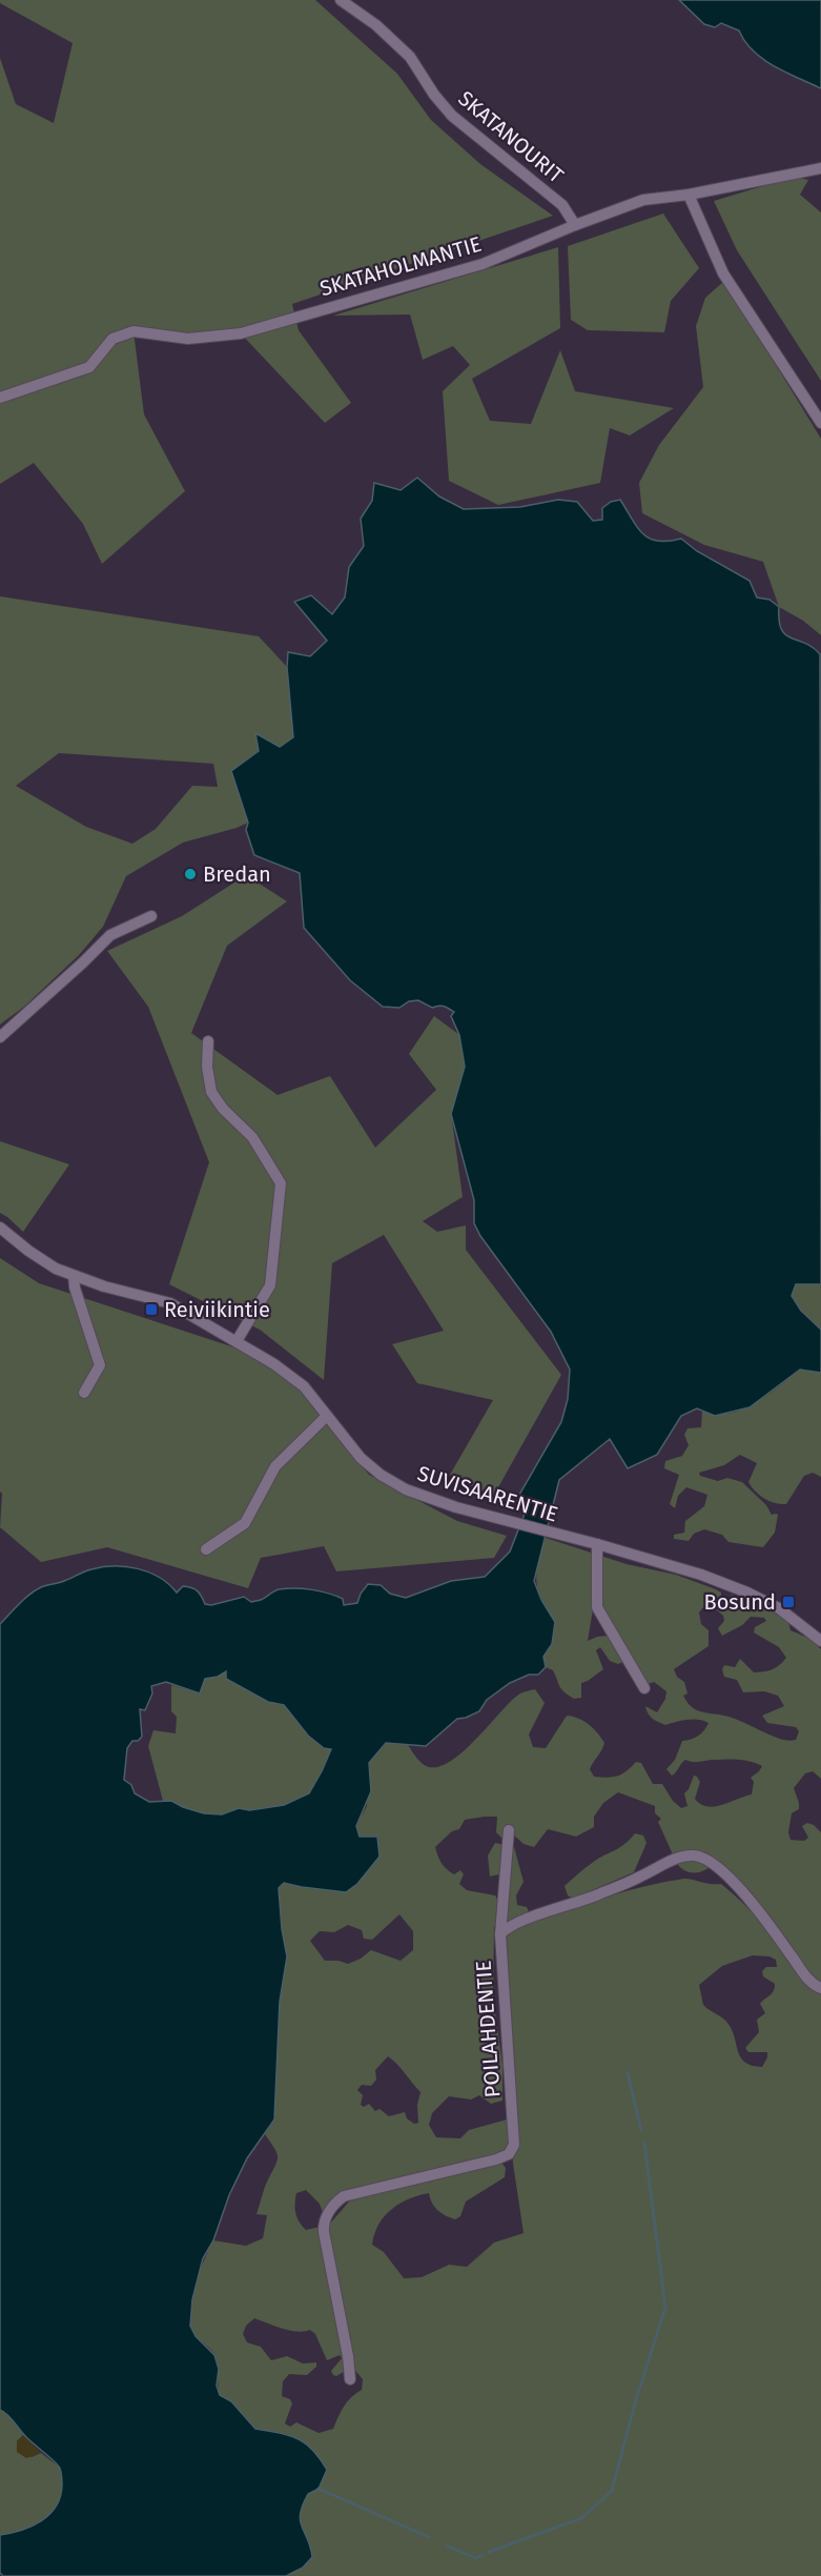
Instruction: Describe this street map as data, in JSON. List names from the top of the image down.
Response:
{
  "streets": {
    "street": [
      "SKATANOURIT",
      "SKATAHOLMANTIE",
      "SUVISAARENTIE",
      "POILAHDENTIE"
    ]
  },
  "crossings": [
    ["SKATANOURIT", "SKATAHOLMANTIE"]
  ],
  "places": {
    "other": ["Bredan"],
    "transit": ["Reiviikintie", "Bosund"]
  }
}
